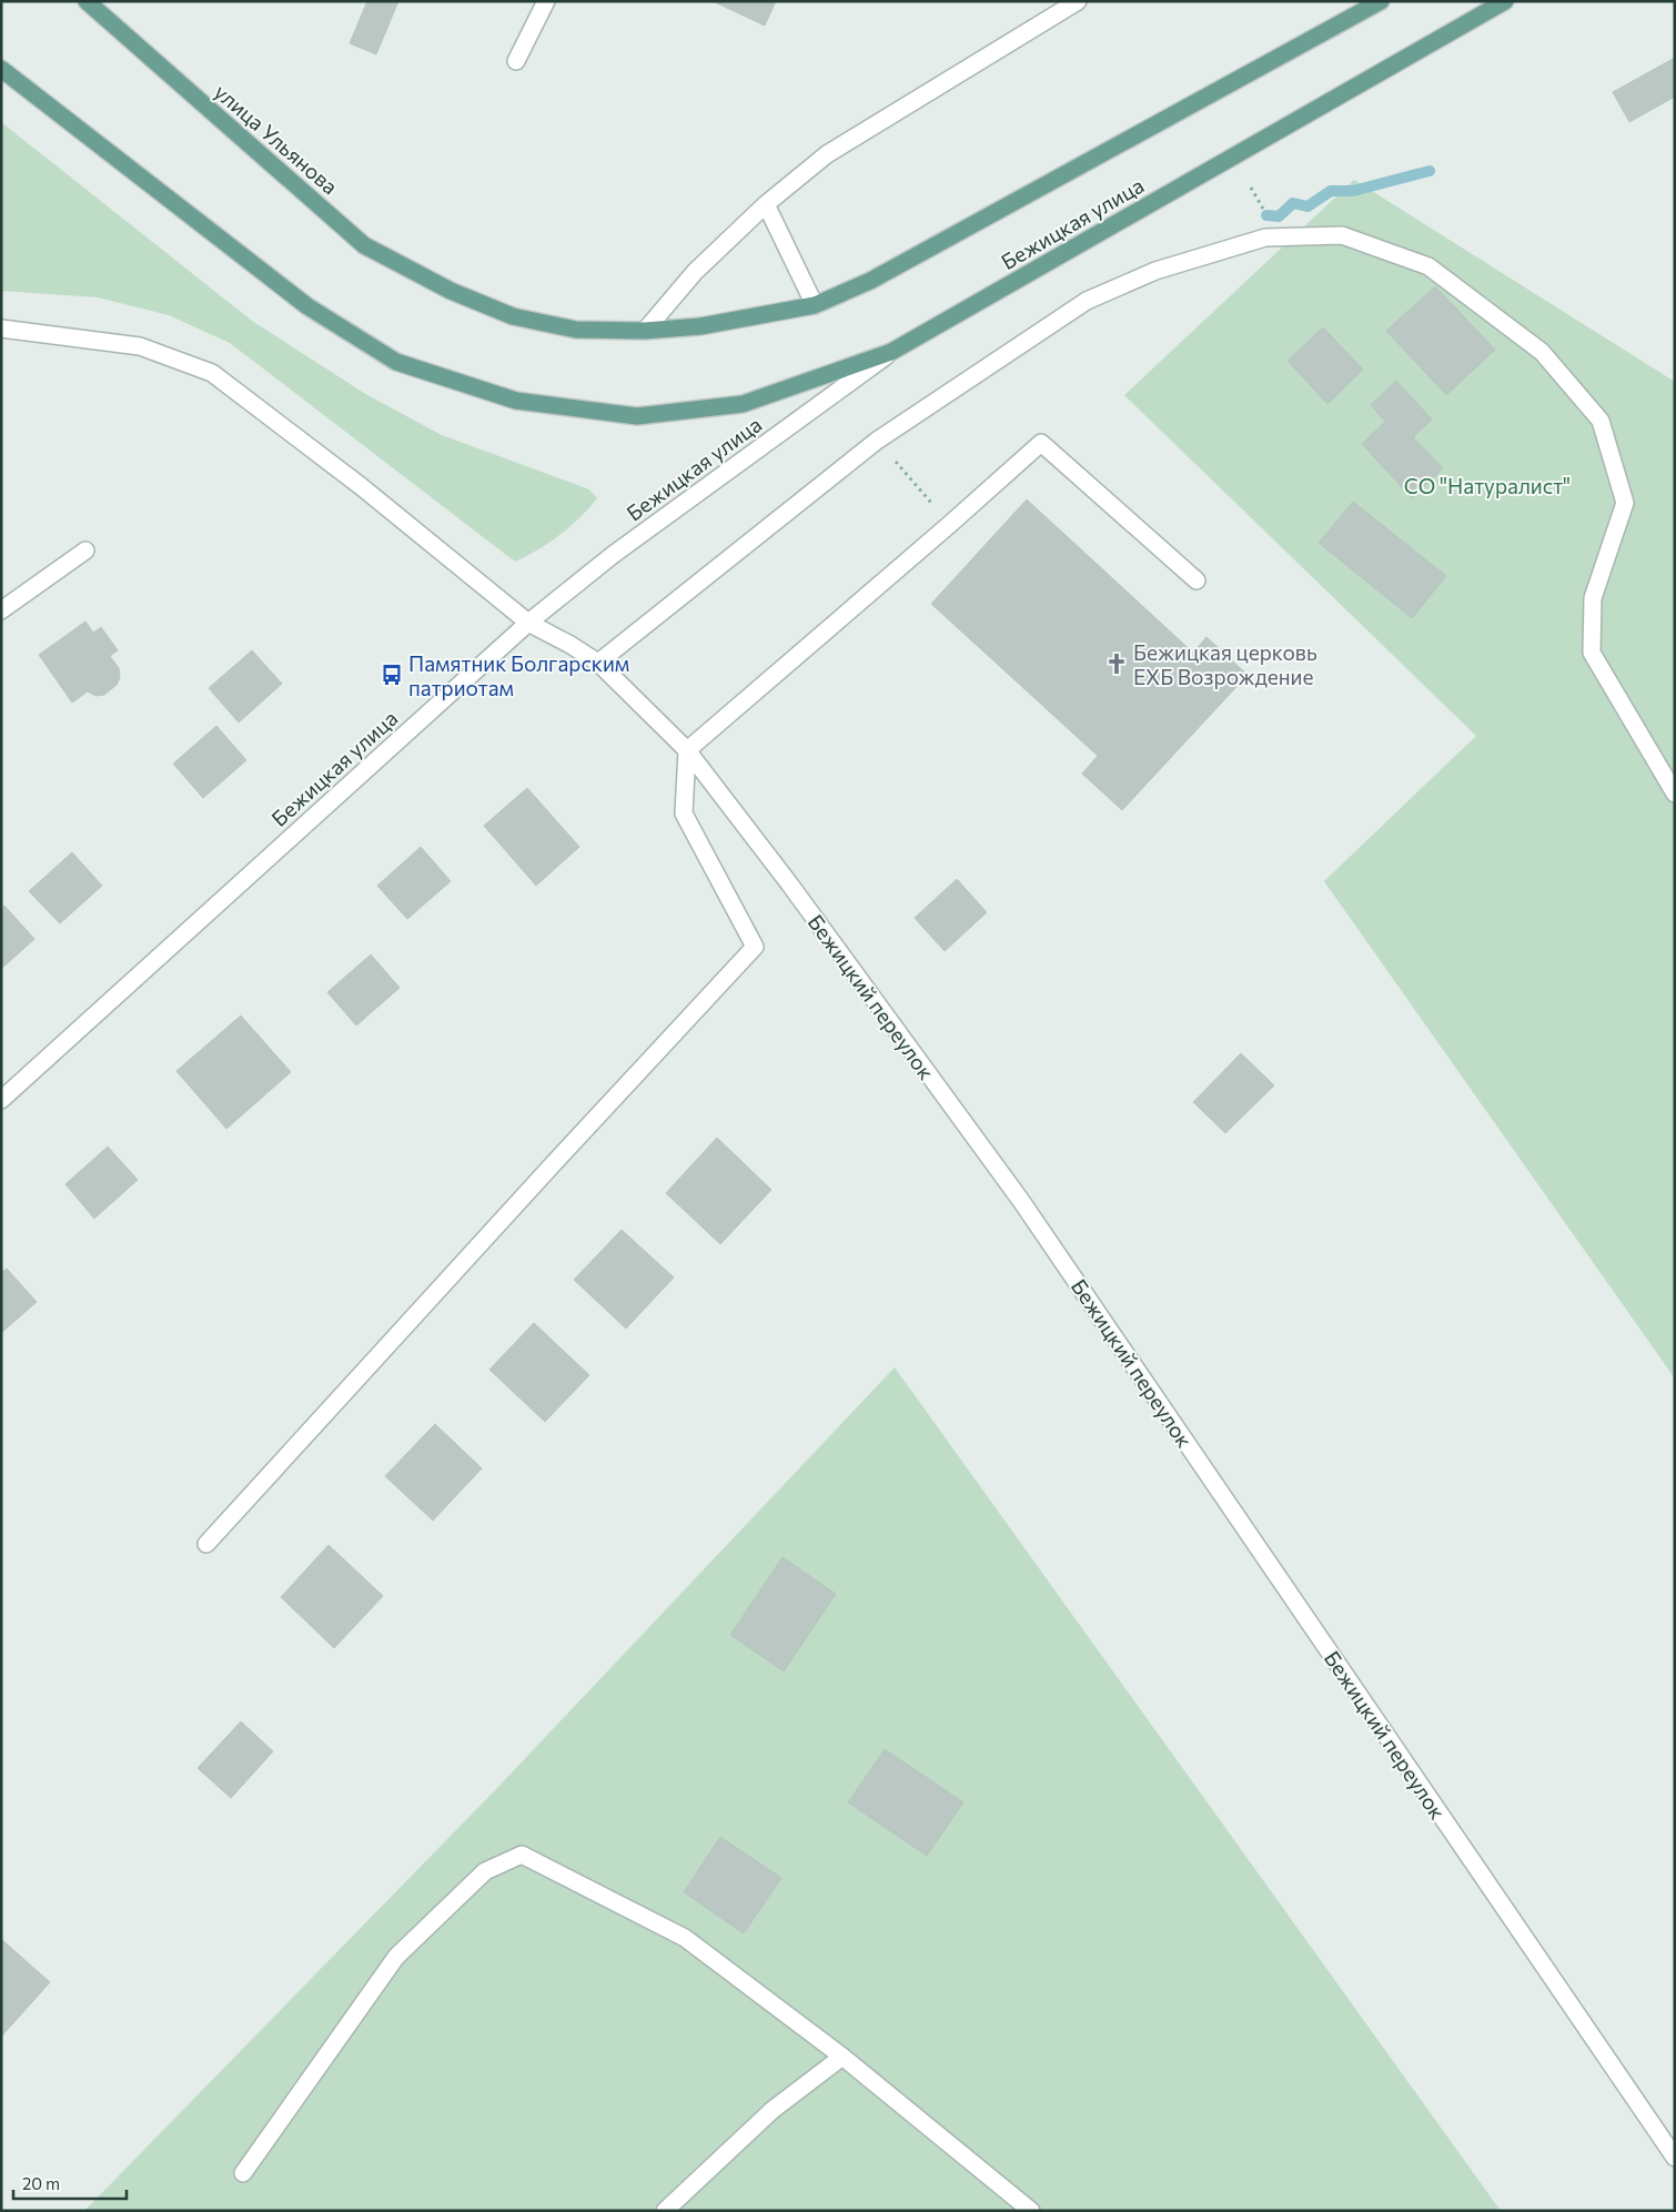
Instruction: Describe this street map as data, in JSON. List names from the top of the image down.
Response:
{
  "streets": {
    "main road": ["улица Ульянова", "Бежицкая улица"],
    "street": ["Бежицкий переулок"]
  },
  "crossings": [
    ["Бежицкая улица", "Бежицкий переулок"]
  ],
  "parks": ["СО \"Натуралист\""],
  "places": {
    "church": ["Бежицкая церковь ЕХБ Возрождение"],
    "bus stop": ["Памятник Болгарским патриотам"]
  },
  "scale_bar": "20 m"
}
